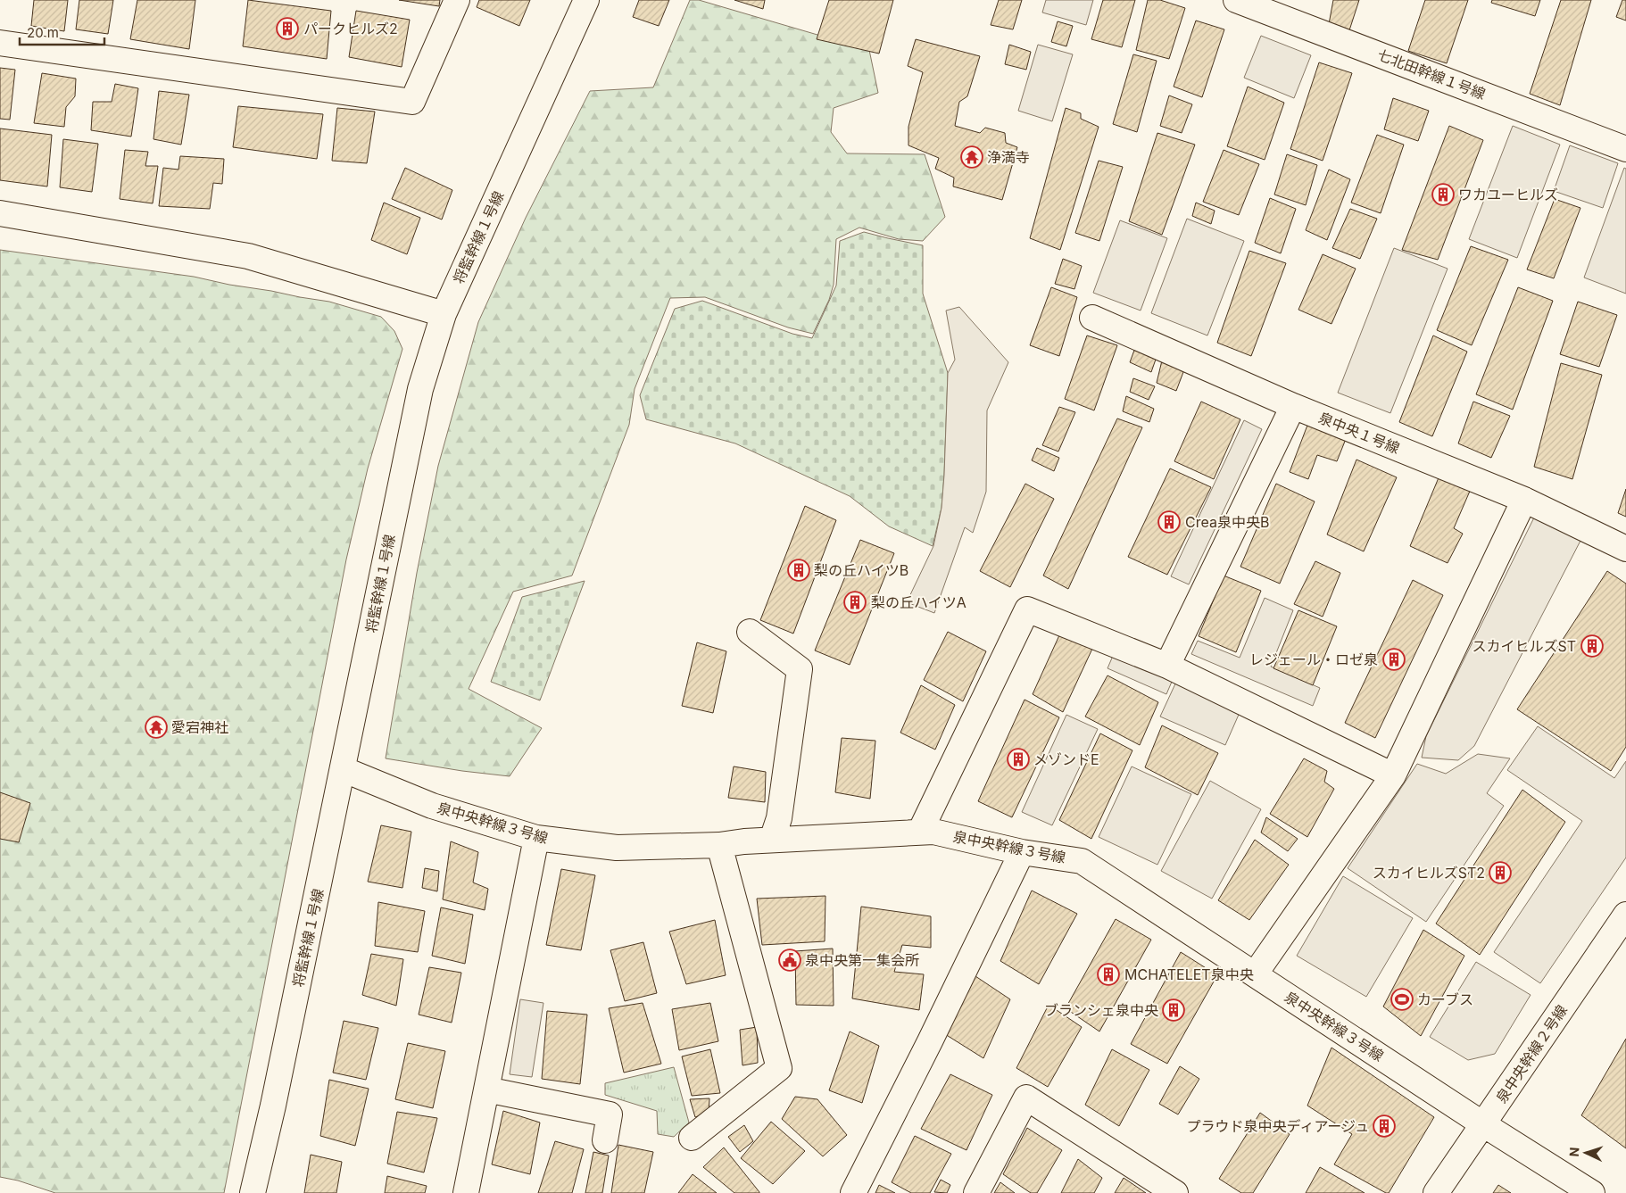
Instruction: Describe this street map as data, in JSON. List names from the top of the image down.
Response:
{
  "streets": {
    "street": [
      "七北田幹線１号線",
      "将監幹線１号線",
      "泉中央１号線",
      "泉中央幹線３号線",
      "泉中央幹線２号線"
    ]
  },
  "crossings": [
    ["将監幹線１号線", "泉中央幹線３号線"],
    ["泉中央幹線３号線", "泉中央幹線２号線"]
  ],
  "places": {
    "building": [
      "パークヒルズ2",
      "ワカユーヒルズ",
      "Crea泉中央B",
      "梨の丘ハイツB",
      "梨の丘ハイツA",
      "スカイヒルズST",
      "レジェール・ロゼ泉",
      "メゾンドE",
      "スカイヒルズST2",
      "MCHATELET泉中央",
      "ブランシェ泉中央",
      "プラウド泉中央ディアージュ"
    ],
    "temple": ["浄満寺", "愛宕神社"],
    "public building": ["泉中央第一集会所"],
    "sports": ["カーブス"]
  },
  "scale_bar": "20 m",
  "north": "left"
}
